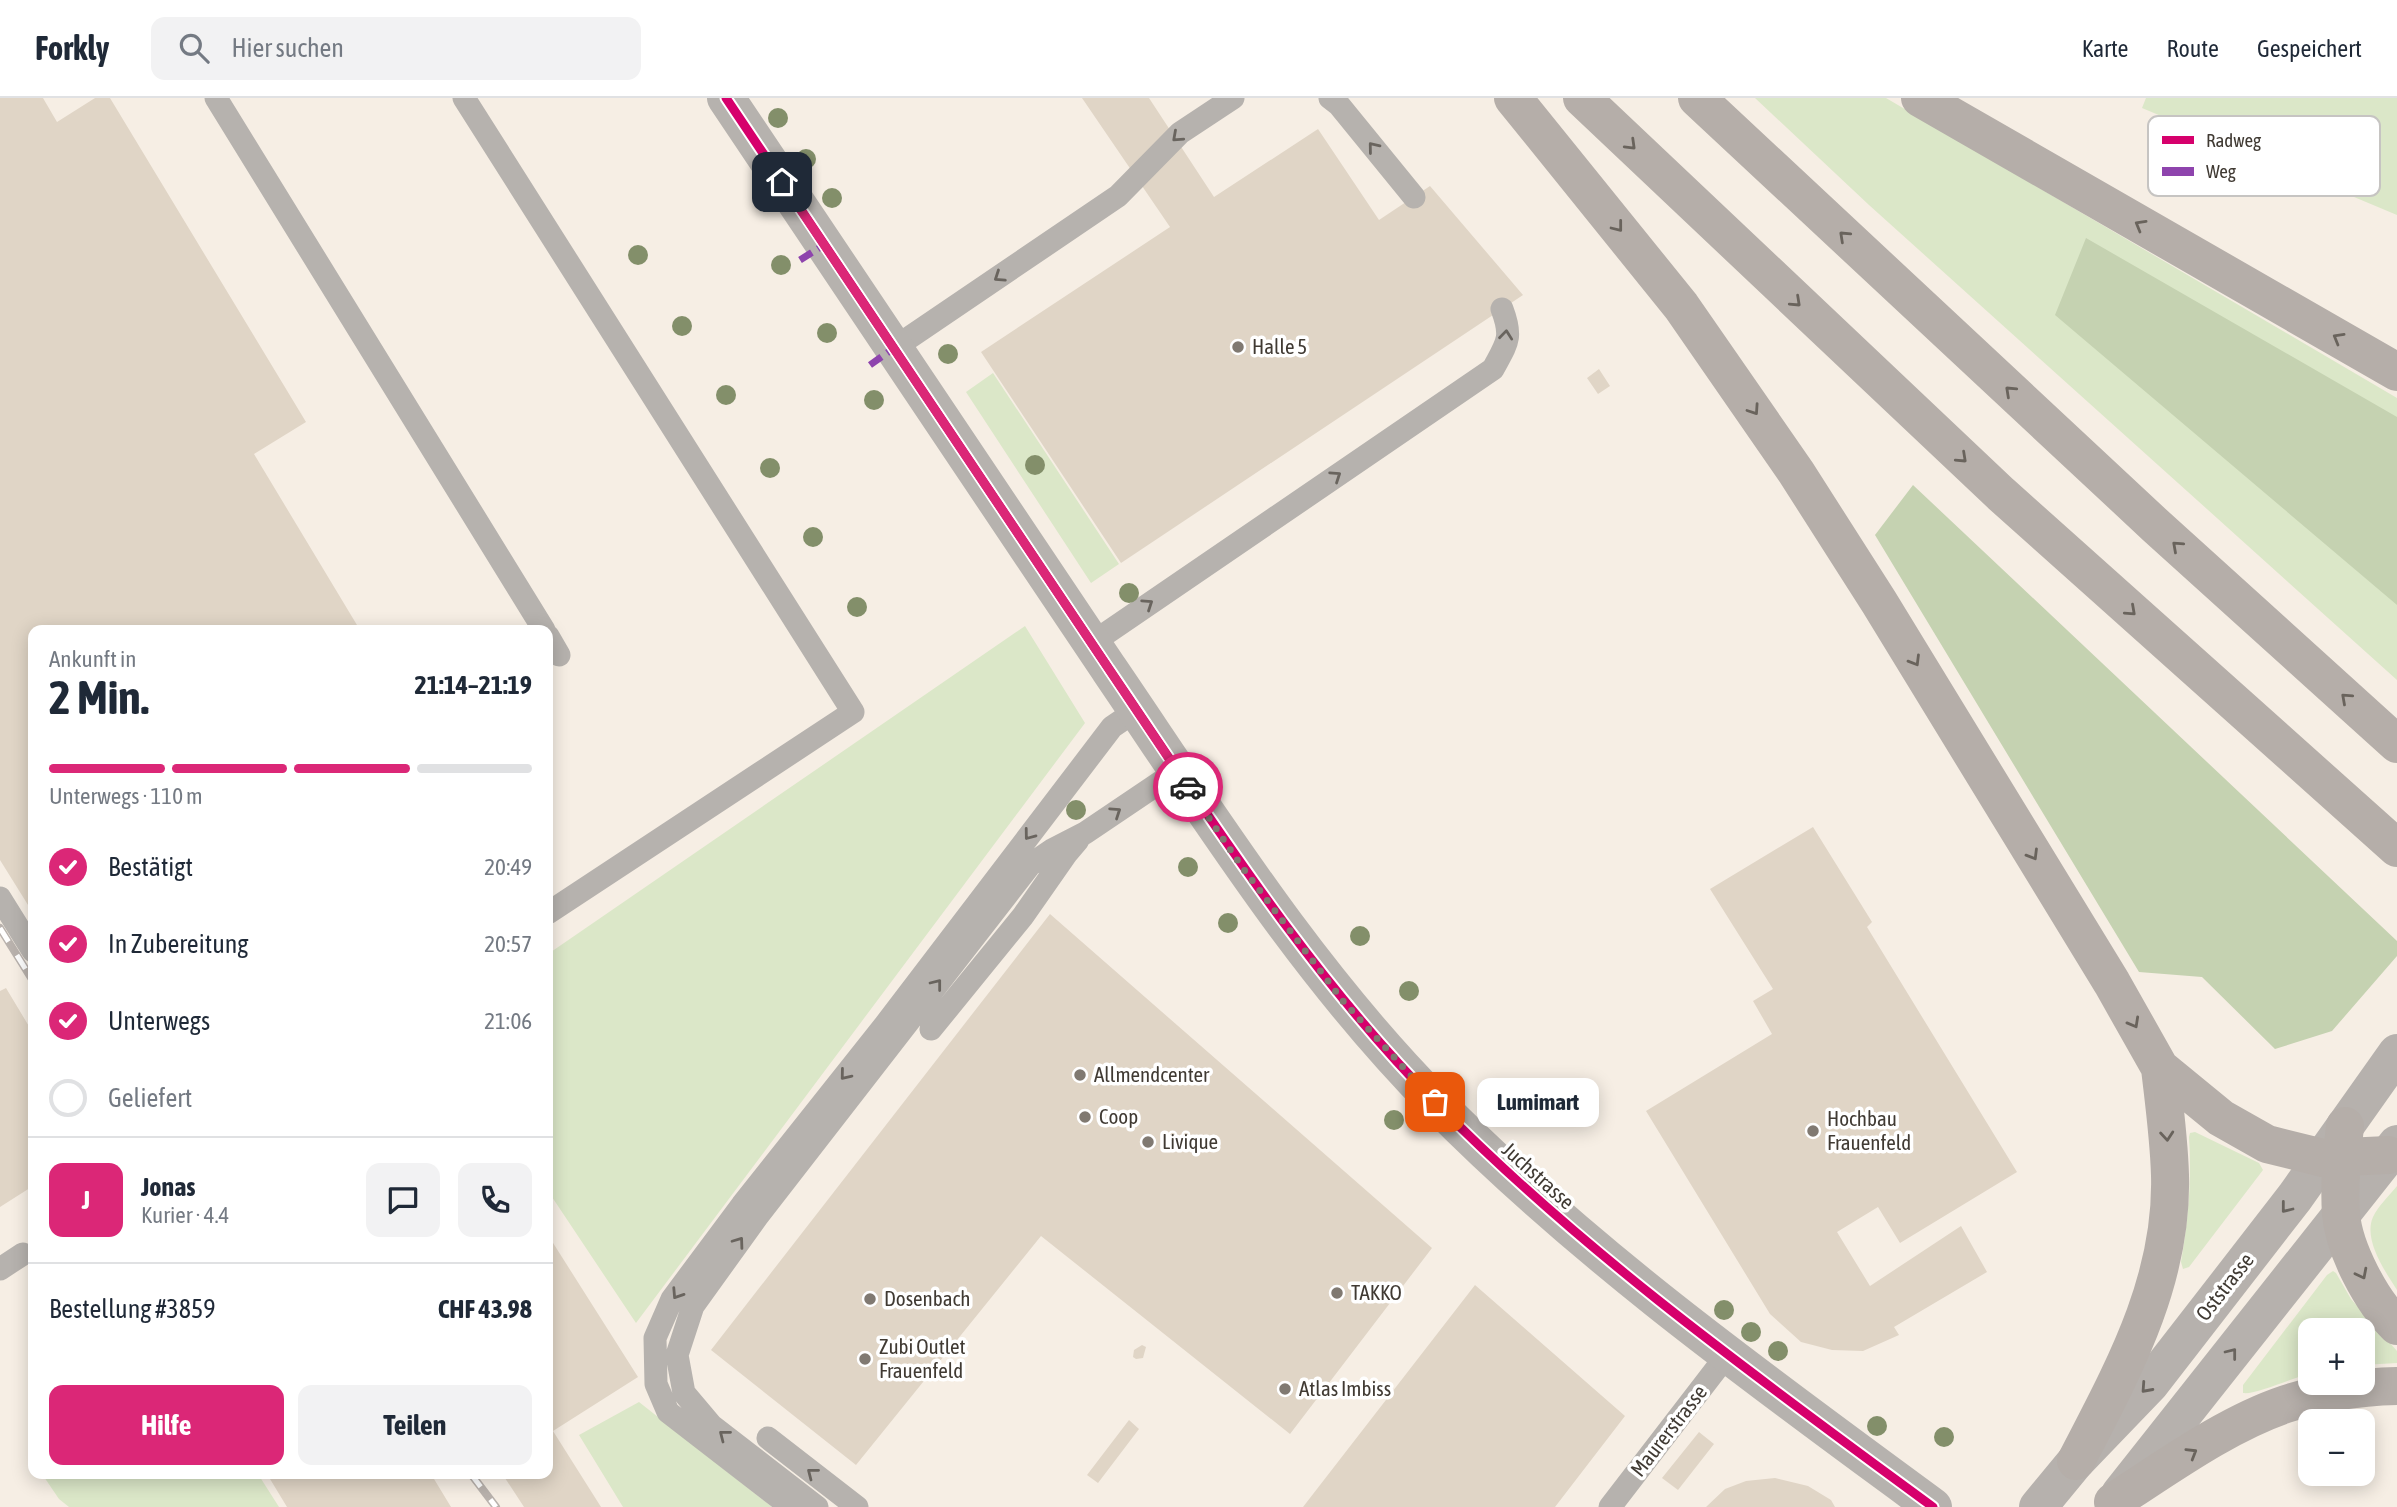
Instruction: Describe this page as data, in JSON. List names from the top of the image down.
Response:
{
  "streets": {
    "main road": ["Oststrasse"],
    "street": ["Juchstrasse"],
    "lane": ["Maurerstrasse"]
  },
  "crossings": [
    ["Juchstrasse", "Maurerstrasse"]
  ],
  "places": [
    "Halle 5",
    "Allmendcenter",
    "Lumimart",
    "Coop",
    "Hochbau Frauenfeld",
    "Livique",
    "TAKKO",
    "Dosenbach",
    "Zubi Outlet Frauenfeld",
    "Atlas Imbiss"
  ],
  "legend": ["Radweg", "Weg"],
  "page": {
    "header": "Forkly",
    "search": "Hier suchen",
    "nav": ["Karte", "Route", "Gespeichert"],
    "heading": ["2 Min.", "Ankunft in", "21:14–21:19"],
    "panel": [
      "Jonas",
      "Kurier · 4.4",
      "Bestellung #3859",
      "CHF 43.98"
    ],
    "bar": "Unterwegs · 110 m",
    "list": [
      ["Bestätigt", "20:49"],
      ["In Zubereitung", "20:57"],
      ["Unterwegs", "21:06"],
      "Geliefert"
    ],
    "bubble": "Lumimart",
    "round": "J",
    "map_buttons": ["+", "−"],
    "buttons": ["Hilfe", "Teilen"]
  }
}
